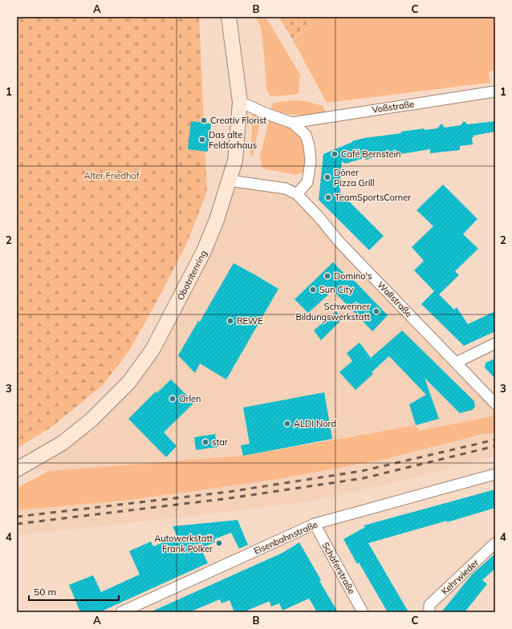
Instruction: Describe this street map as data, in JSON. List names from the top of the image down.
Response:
{
  "streets": {
    "street": [
      "Voßstraße",
      "Obotritenring",
      "Wallstraße",
      "Eisenbahnstraße",
      "Schäferstraße",
      "Kehrwieder"
    ]
  },
  "crossings": [
    ["Obotritenring", "Wallstraße"],
    ["Eisenbahnstraße", "Schäferstraße"]
  ],
  "parks": ["Alter Friedhof"],
  "places": [
    "Creativ Florist",
    "Das alte Feldtorhaus",
    "Café Bernstein",
    "Döner Pizza Grill",
    "TeamSportsCorner",
    "Domino's",
    "Sun City",
    "Schweriner Bildungswerkstatt",
    "REWE",
    "Orlen",
    "ALDI Nord",
    "star",
    "Autowerkstatt Frank Pölker"
  ],
  "scale_bar": "50 m",
  "grid": {
    "columns": ["A", "B", "C"],
    "rows": [
      "1",
      "2",
      "3",
      "4"
    ]
  }
}
